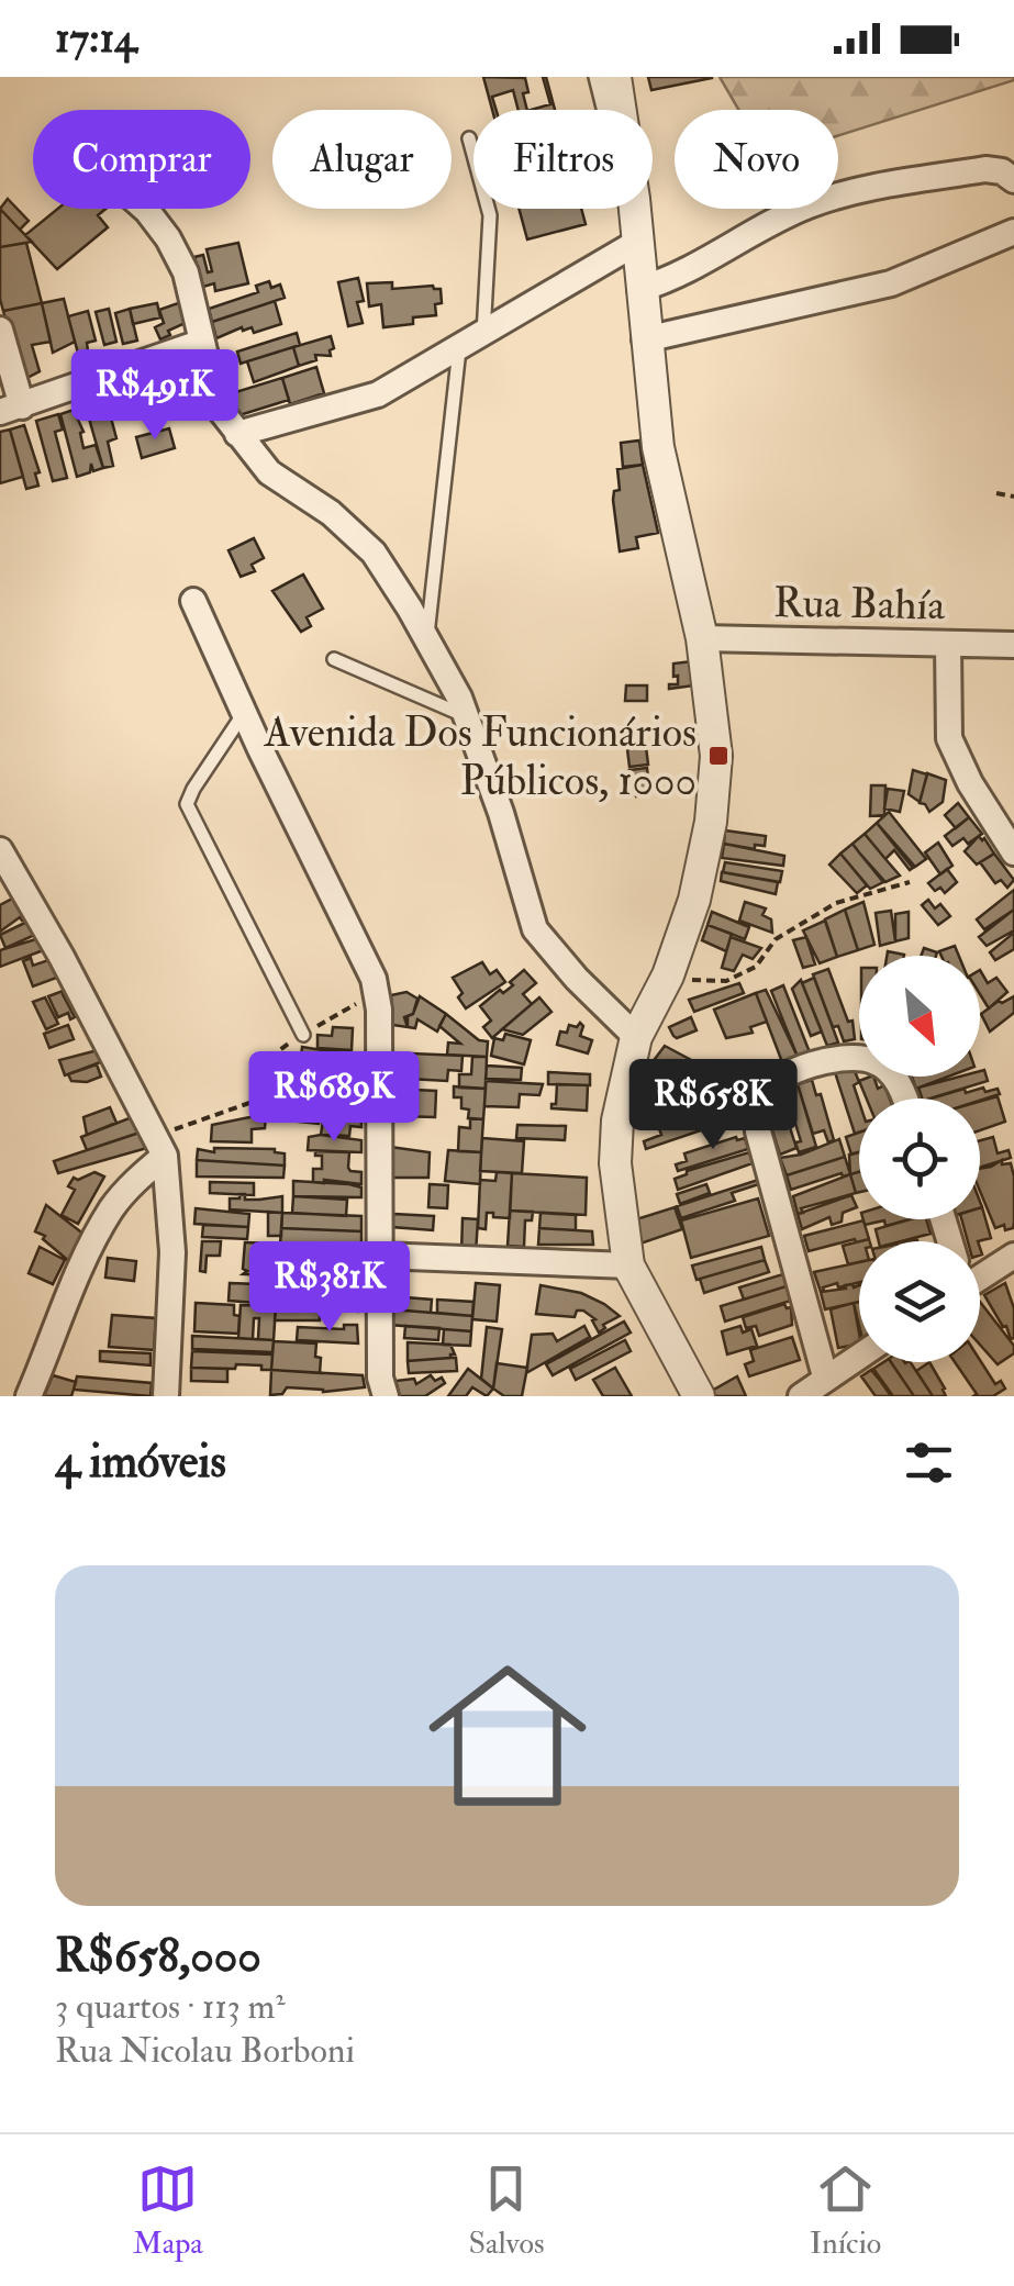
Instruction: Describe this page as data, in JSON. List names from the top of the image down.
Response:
{
  "streets": {
    "street": ["Rua Bahía"]
  },
  "places": {
    "transit": ["Avenida Dos Funcionários Públicos, 1000"]
  },
  "north": "bottom right",
  "page": {
    "status": "17:14",
    "chip": [
      "Comprar",
      "Alugar",
      "Filtros",
      "Novo"
    ],
    "price": [
      "R$491K",
      "R$689K",
      "R$658K",
      "R$381K"
    ],
    "heading": "4 imóveis",
    "list": [
      {
        "name": "R$658,000",
        "note": "3 quartos · 113 m² · Rua Nicolau Borboni"
      }
    ],
    "tabs": ["Mapa", "Salvos", "Início"]
  }
}
